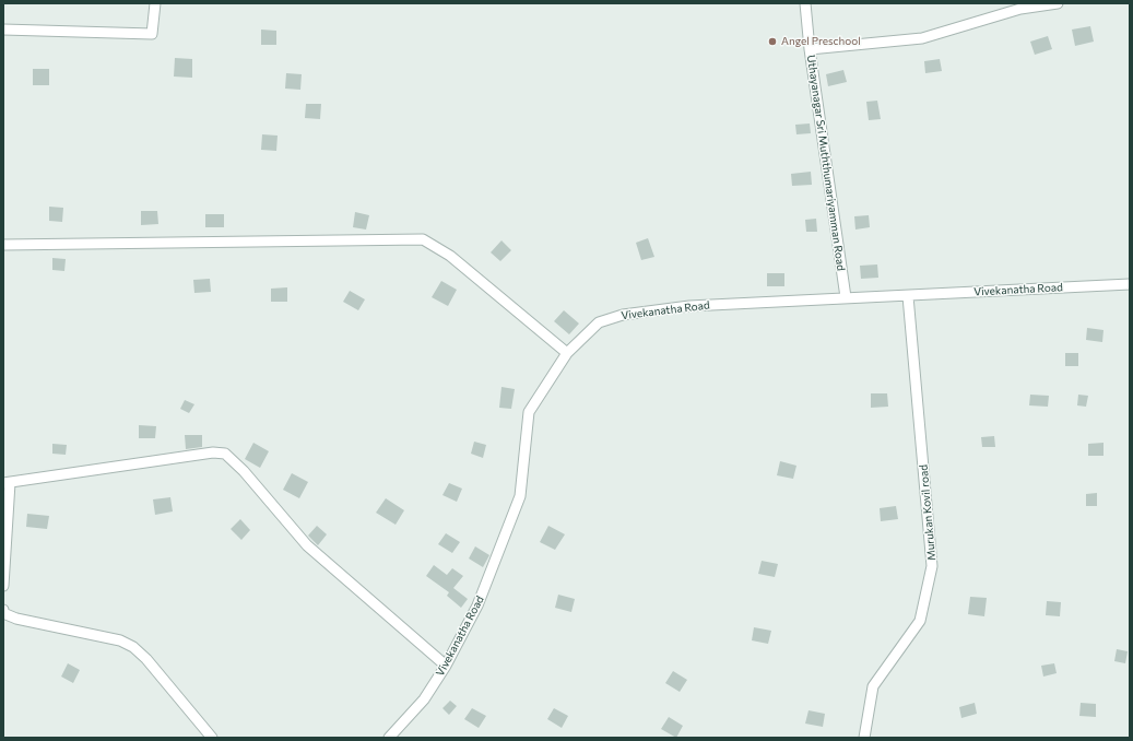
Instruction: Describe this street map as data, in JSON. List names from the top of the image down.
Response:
{
  "streets": {
    "street": ["Uthayanagar Sri Muththumariyamman Road", "Vivekanatha Road", "Murukan Kovil road"]
  },
  "crossings": [
    ["Uthayanagar Sri Muththumariyamman Road", "Vivekanatha Road"],
    ["Vivekanatha Road", "Murukan Kovil road"]
  ],
  "places": ["Angel Preschool"]
}
